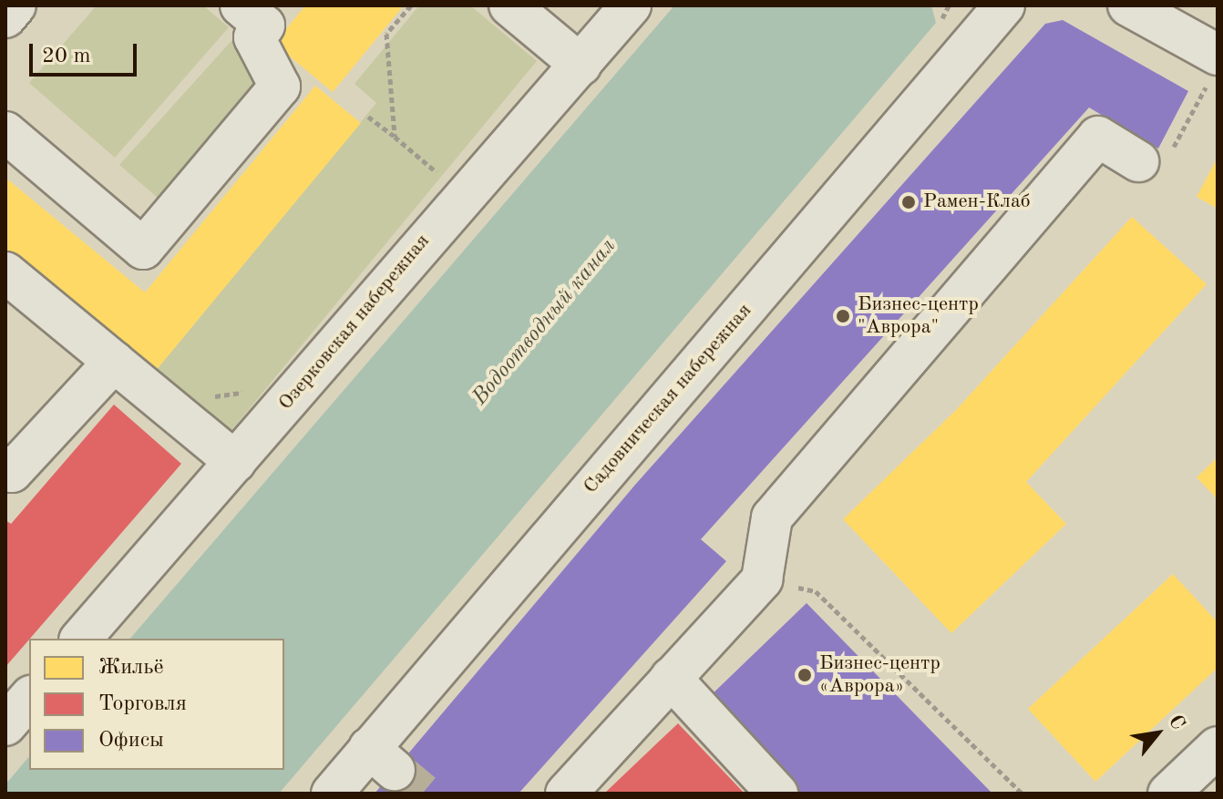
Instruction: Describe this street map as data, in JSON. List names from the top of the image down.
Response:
{
  "streets": {
    "street": ["Озерковская набережная", "Садовническая набережная"]
  },
  "water": ["Водоотводный канал"],
  "places": ["Рамен-Клаб", "Бизнес-центр \"Аврора\"", "Бизнес-центр «Аврора»"],
  "legend": ["Жильё", "Торговля", "Офисы"],
  "scale_bar": "20 m",
  "north": "top right"
}
